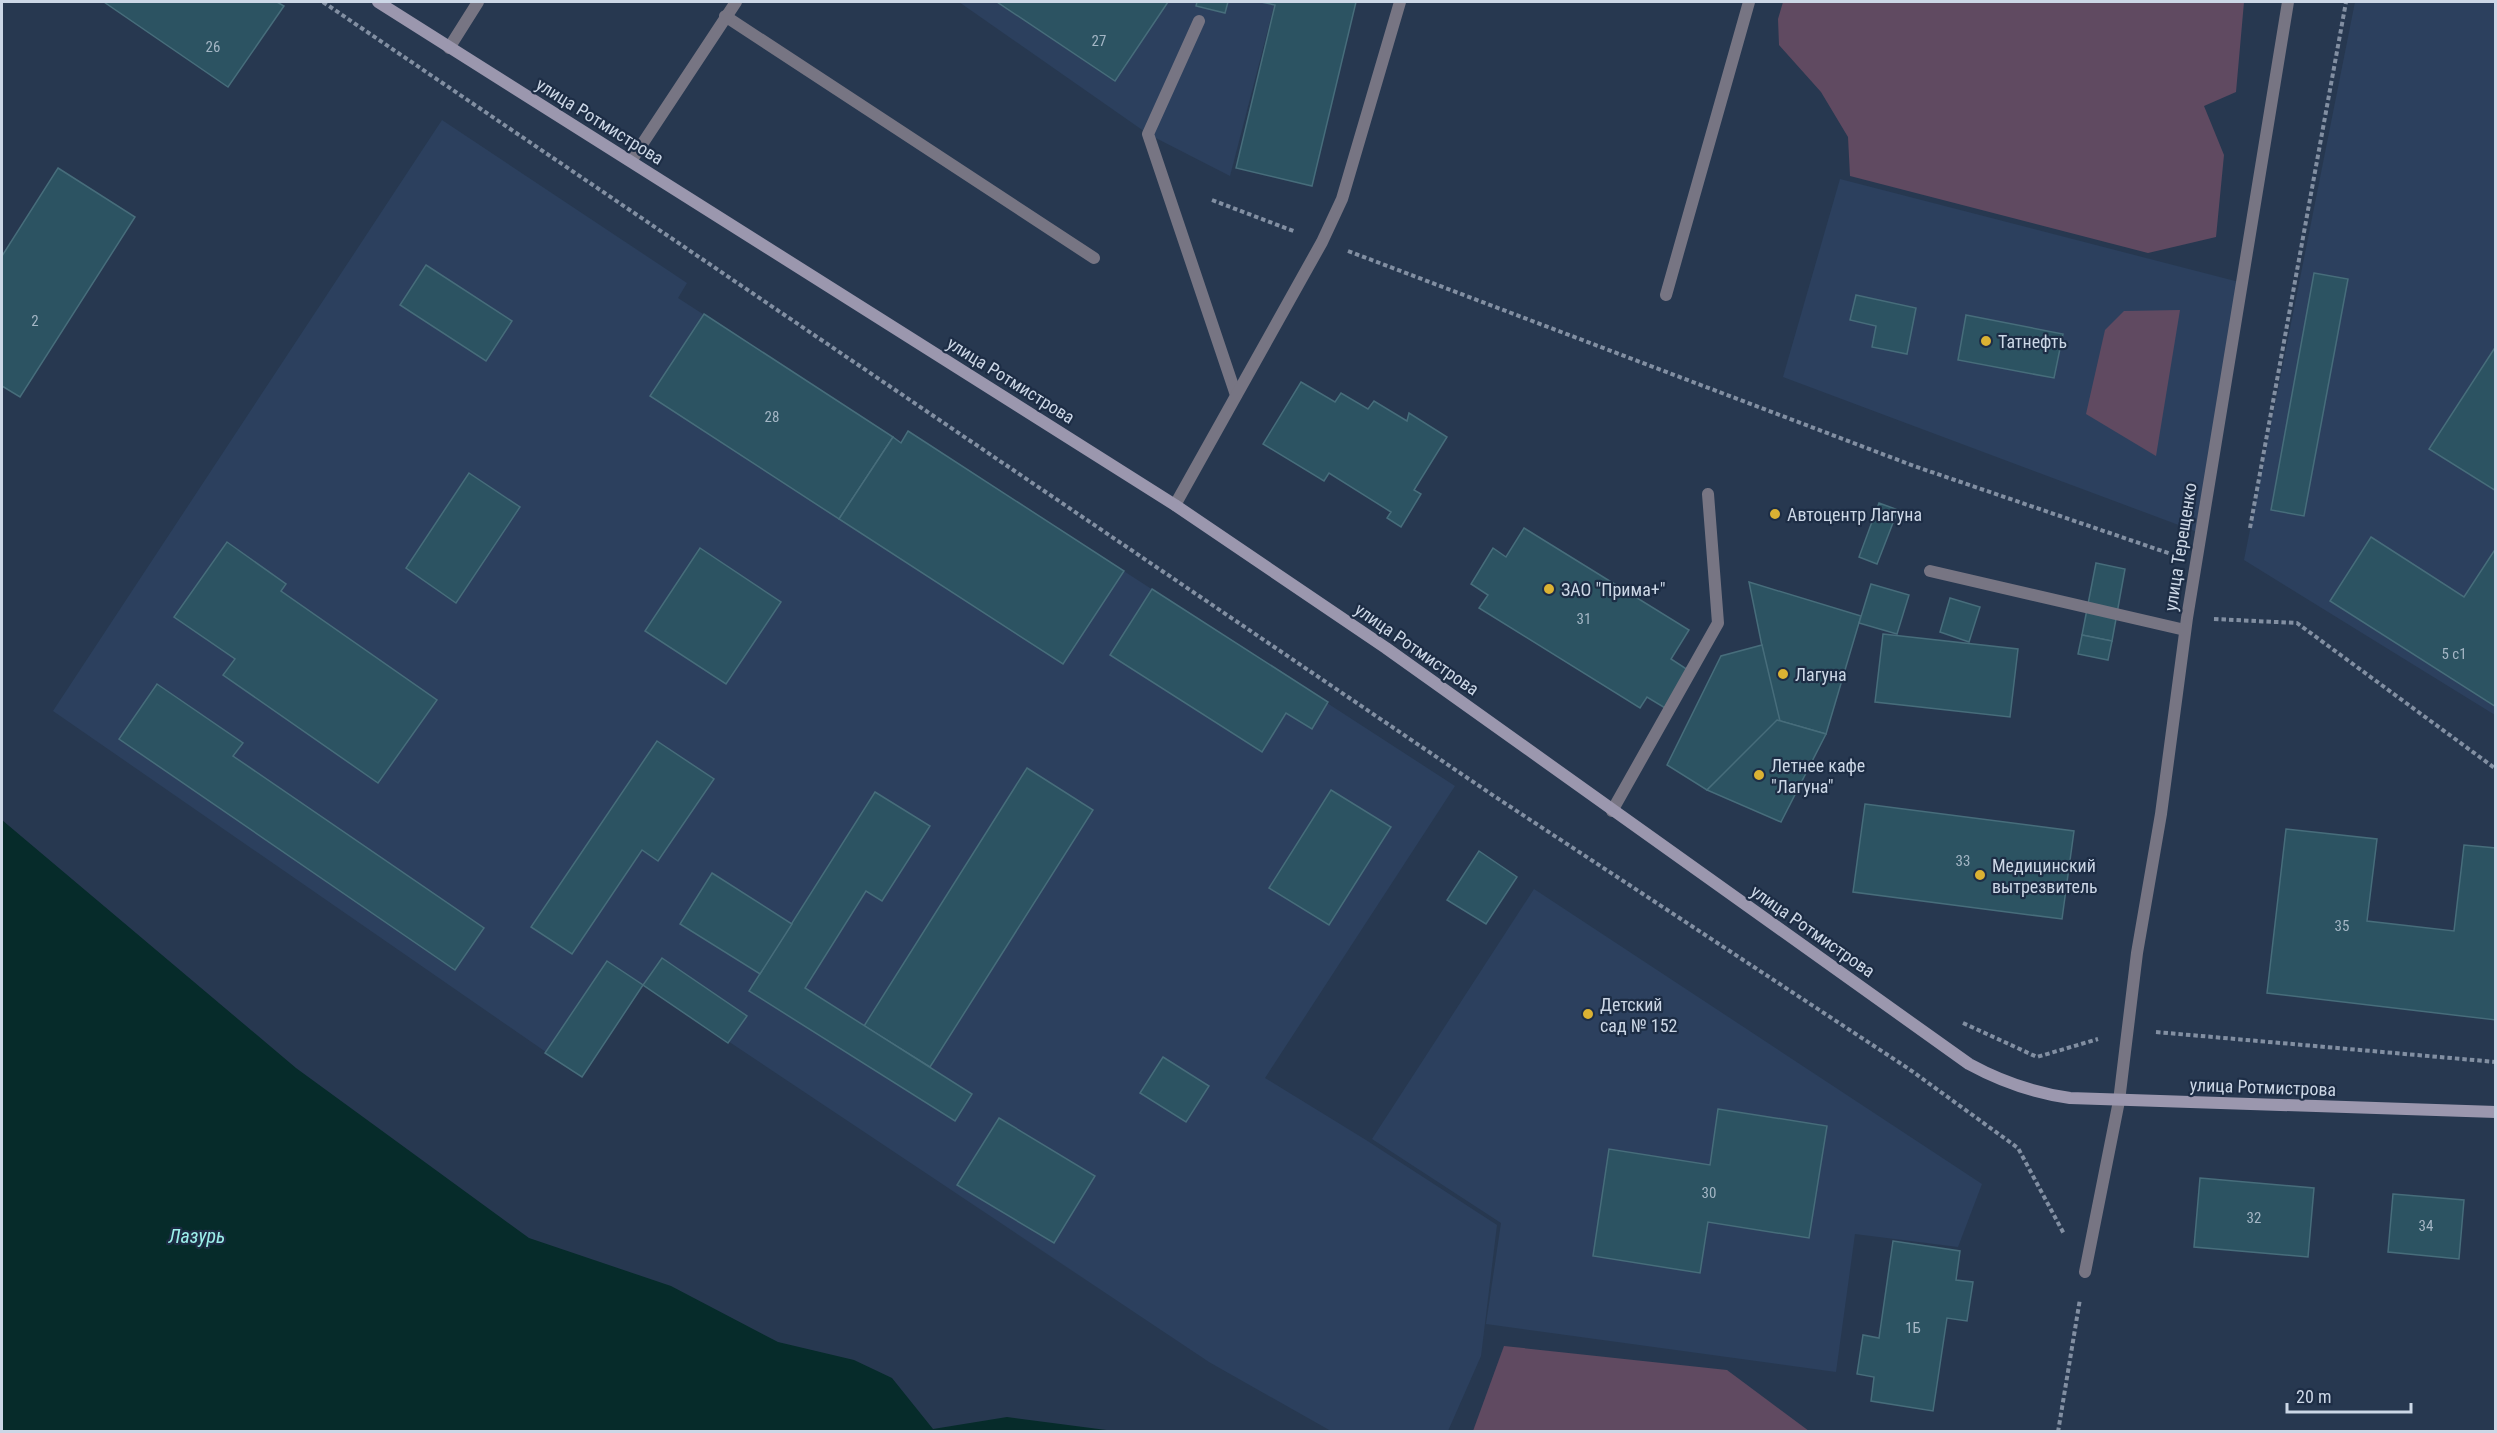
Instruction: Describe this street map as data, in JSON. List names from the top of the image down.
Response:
{
  "streets": {
    "street": ["улица Ротмистрова", "улица Терещенко"]
  },
  "crossings": [
    ["улица Ротмистрова", "улица Терещенко"]
  ],
  "water": ["Лазурь"],
  "places": [
    "Татнефть",
    "Автоцентр Лагуна",
    "ЗАО \"Прима+\"",
    "Лагуна",
    "Летнее кафе \"Лагуна\"",
    "Медицинский вытрезвитель",
    "Детский сад № 152"
  ],
  "house_numbers": [
    "27",
    "26",
    "2",
    "28",
    "31",
    "5 с1",
    "33",
    "35",
    "30",
    "32",
    "34",
    "1Б"
  ],
  "scale_bar": "20 m"
}
